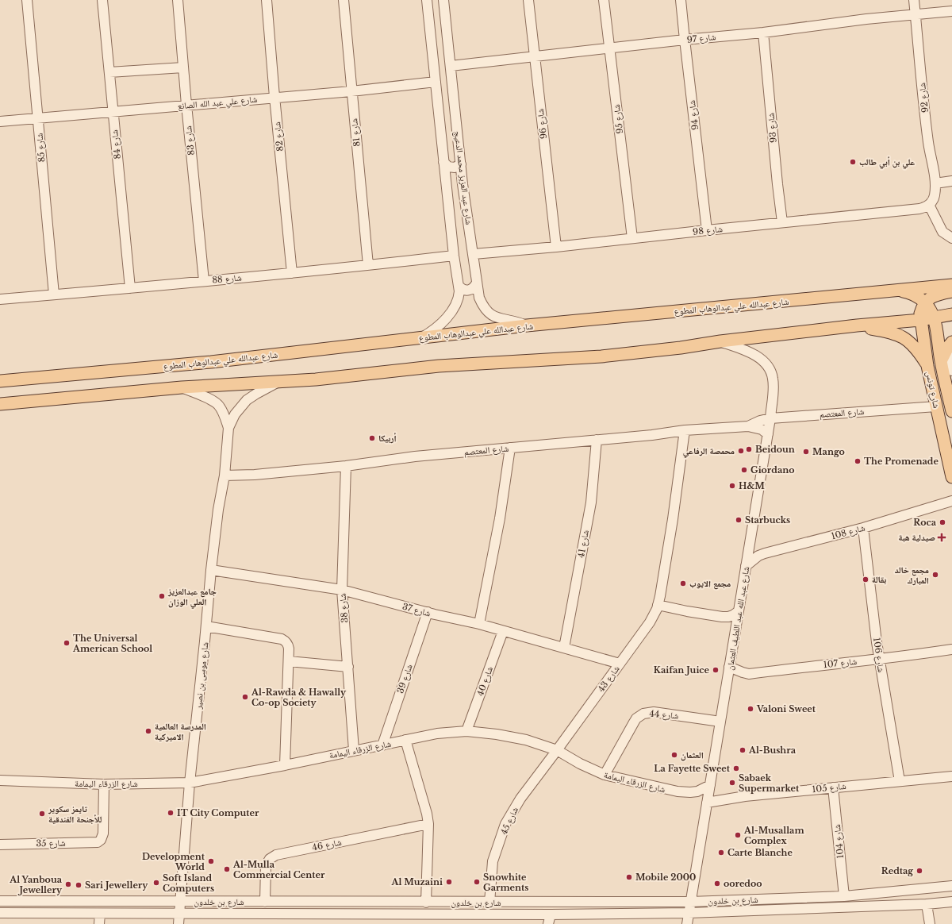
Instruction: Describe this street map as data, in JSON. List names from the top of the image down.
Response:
{
  "streets": {
    "main road": ["شارع عبدالله علي عبدالوهاب المطوع", "شارع تونس"],
    "street": [
      "شارع 97",
      "شارع 92",
      "شارع علي عبد الله الصانع",
      "شارع 94",
      "شارع 95",
      "شارع 96",
      "شارع 93",
      "شارع 81",
      "شارع 82",
      "شارع 83",
      "شارع 84",
      "شارع 85",
      "شارع عبد العزيز محمد الدعيج",
      "شارع 98",
      "شارع 88",
      "شارع المعتصم",
      "شارع 108",
      "شارع 41",
      "شارع 38",
      "شارع 37",
      "شارع عبد الله عبد اللطيف العثمان",
      "شارع 106",
      "شارع 107",
      "شارع موسى بن نصير",
      "شارع 39",
      "شارع 43",
      "شارع 40",
      "شارع 44",
      "شارع الزرقاء اليمامة",
      "شارع 105",
      "شارع 45",
      "شارع 104",
      "شارع 35",
      "شارع 46",
      "شارع بن خلدون"
    ]
  },
  "crossings": [
    ["شارع 97", "شارع 92"],
    ["شارع 97", "شارع 94"],
    ["شارع 97", "شارع 95"],
    ["شارع 97", "شارع 96"],
    ["شارع 97", "شارع 93"],
    ["شارع 97", "شارع عبد العزيز محمد الدعيج"],
    ["شارع 92", "شارع 98"],
    ["شارع علي عبد الله الصانع", "شارع 81"],
    ["شارع علي عبد الله الصانع", "شارع 82"],
    ["شارع علي عبد الله الصانع", "شارع 83"],
    ["شارع علي عبد الله الصانع", "شارع 84"],
    ["شارع علي عبد الله الصانع", "شارع 85"],
    ["شارع علي عبد الله الصانع", "شارع عبد العزيز محمد الدعيج"],
    ["شارع 94", "شارع 98"],
    ["شارع 95", "شارع 98"],
    ["شارع 96", "شارع 98"],
    ["شارع 93", "شارع 98"],
    ["شارع 81", "شارع 88"],
    ["شارع 82", "شارع 88"],
    ["شارع 83", "شارع 88"],
    ["شارع 84", "شارع 88"],
    ["شارع 85", "شارع 88"],
    ["شارع عبد العزيز محمد الدعيج", "شارع 98"],
    ["شارع عبد العزيز محمد الدعيج", "شارع 88"],
    ["شارع عبد العزيز محمد الدعيج", "شارع عبدالله علي عبدالوهاب المطوع"],
    ["شارع عبدالله علي عبدالوهاب المطوع", "شارع تونس"],
    ["شارع تونس", "شارع المعتصم"],
    ["شارع المعتصم", "شارع 41"],
    ["شارع المعتصم", "شارع 38"],
    ["شارع المعتصم", "شارع عبد الله عبد اللطيف العثمان"],
    ["شارع المعتصم", "شارع موسى بن نصير"],
    ["شارع المعتصم", "شارع 43"],
    ["شارع 108", "شارع عبد الله عبد اللطيف العثمان"],
    ["شارع 108", "شارع 106"],
    ["شارع 41", "شارع 37"],
    ["شارع 38", "شارع 37"],
    ["شارع 38", "شارع الزرقاء اليمامة"],
    ["شارع 37", "شارع موسى بن نصير"],
    ["شارع 37", "شارع 39"],
    ["شارع 37", "شارع 43"],
    ["شارع 37", "شارع 40"],
    ["شارع عبد الله عبد اللطيف العثمان", "شارع 107"],
    ["شارع عبد الله عبد اللطيف العثمان", "شارع 44"],
    ["شارع عبد الله عبد اللطيف العثمان", "شارع الزرقاء اليمامة"],
    ["شارع عبد الله عبد اللطيف العثمان", "شارع 105"],
    ["شارع عبد الله عبد اللطيف العثمان", "شارع بن خلدون"],
    ["شارع 106", "شارع 107"],
    ["شارع 106", "شارع 105"],
    ["شارع موسى بن نصير", "شارع الزرقاء اليمامة"],
    ["شارع موسى بن نصير", "شارع بن خلدون"],
    ["شارع 39", "شارع الزرقاء اليمامة"],
    ["شارع 43", "شارع الزرقاء اليمامة"],
    ["شارع 43", "شارع 45"],
    ["شارع 40", "شارع الزرقاء اليمامة"],
    ["شارع 44", "شارع الزرقاء اليمامة"],
    ["شارع الزرقاء اليمامة", "شارع 45"],
    ["شارع الزرقاء اليمامة", "شارع 35"],
    ["شارع 105", "شارع 104"],
    ["شارع 45", "شارع بن خلدون"],
    ["شارع 104", "شارع بن خلدون"],
    ["شارع 46", "شارع بن خلدون"]
  ],
  "places": {
    "other": [
      "علي بن أبي طالب",
      "أربيكا",
      "Beidoun",
      "محمصة الرفاعي",
      "Mango",
      "The Promenade",
      "Giordano",
      "H&M",
      "Starbucks",
      "Roca",
      "مجمع خالد المبارك",
      "بقالة",
      "مجمع الايوب",
      "جامع عبدالعزيز العلي الوزان",
      "The Universal American School",
      "Kaifan Juice",
      "Al-Rawda & Hawally Co-op Society",
      "Valoni Sweet",
      "المدرسة العالمية الاميركية",
      "Al-Bushra",
      "العثمان",
      "La Fayette Sweet",
      "Sabaek Supermarket",
      "IT City Computer",
      "تايمز سكوير للأجنحة الفندقية",
      "Al-Musallam Complex",
      "Carte Blanche",
      "Development World",
      "Al-Mulla Commercial Center",
      "Redtag",
      "Mobile 2000",
      "Al Muzaini",
      "Snowhite Garments",
      "Soft Island Computers",
      "ooredoo",
      "Al Yanboua Jewellery",
      "Sari Jewellery"
    ],
    "health": ["صيدلية هبة"]
  }
}
